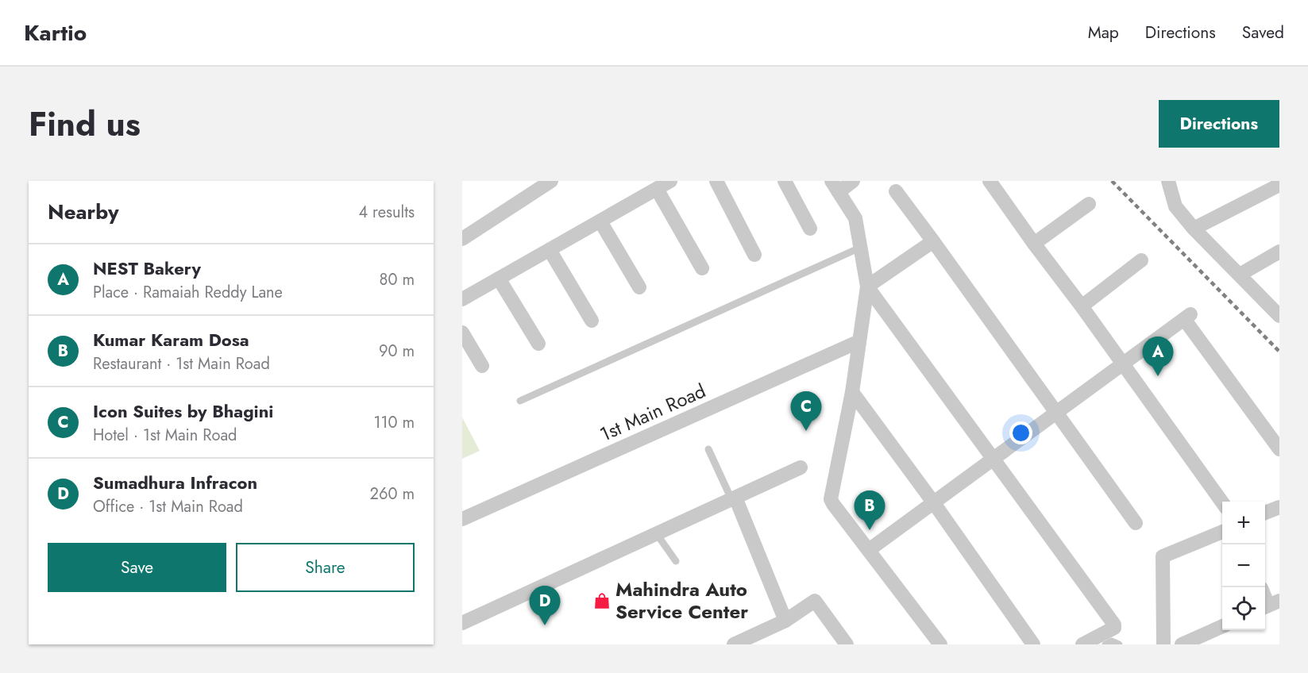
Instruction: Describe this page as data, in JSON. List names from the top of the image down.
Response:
{
  "streets": {
    "street": ["1st Main Road"]
  },
  "places": {
    "shop": ["Mahindra Auto Service Center"]
  },
  "page": {
    "header": "Kartio",
    "nav": ["Map", "Directions", "Saved"],
    "title": "Find us",
    "buttons": [
      "Directions",
      ["Save", "Share"]
    ],
    "heading": ["Nearby", "4 results"],
    "list": [
      {
        "mark": "A",
        "name": "NEST Bakery",
        "note": "Place · Ramaiah Reddy Lane",
        "value": "80 m"
      },
      {
        "mark": "B",
        "name": "Kumar Karam Dosa",
        "note": "Restaurant · 1st Main Road",
        "value": "90 m"
      },
      {
        "mark": "C",
        "name": "Icon Suites by Bhagini",
        "note": "Hotel · 1st Main Road",
        "value": "110 m"
      },
      {
        "mark": "D",
        "name": "Sumadhura Infracon",
        "note": "Office · 1st Main Road",
        "value": "260 m"
      }
    ],
    "pins": [
      "A",
      "C",
      "B",
      "D"
    ],
    "map_buttons": ["+", "−"]
  }
}
